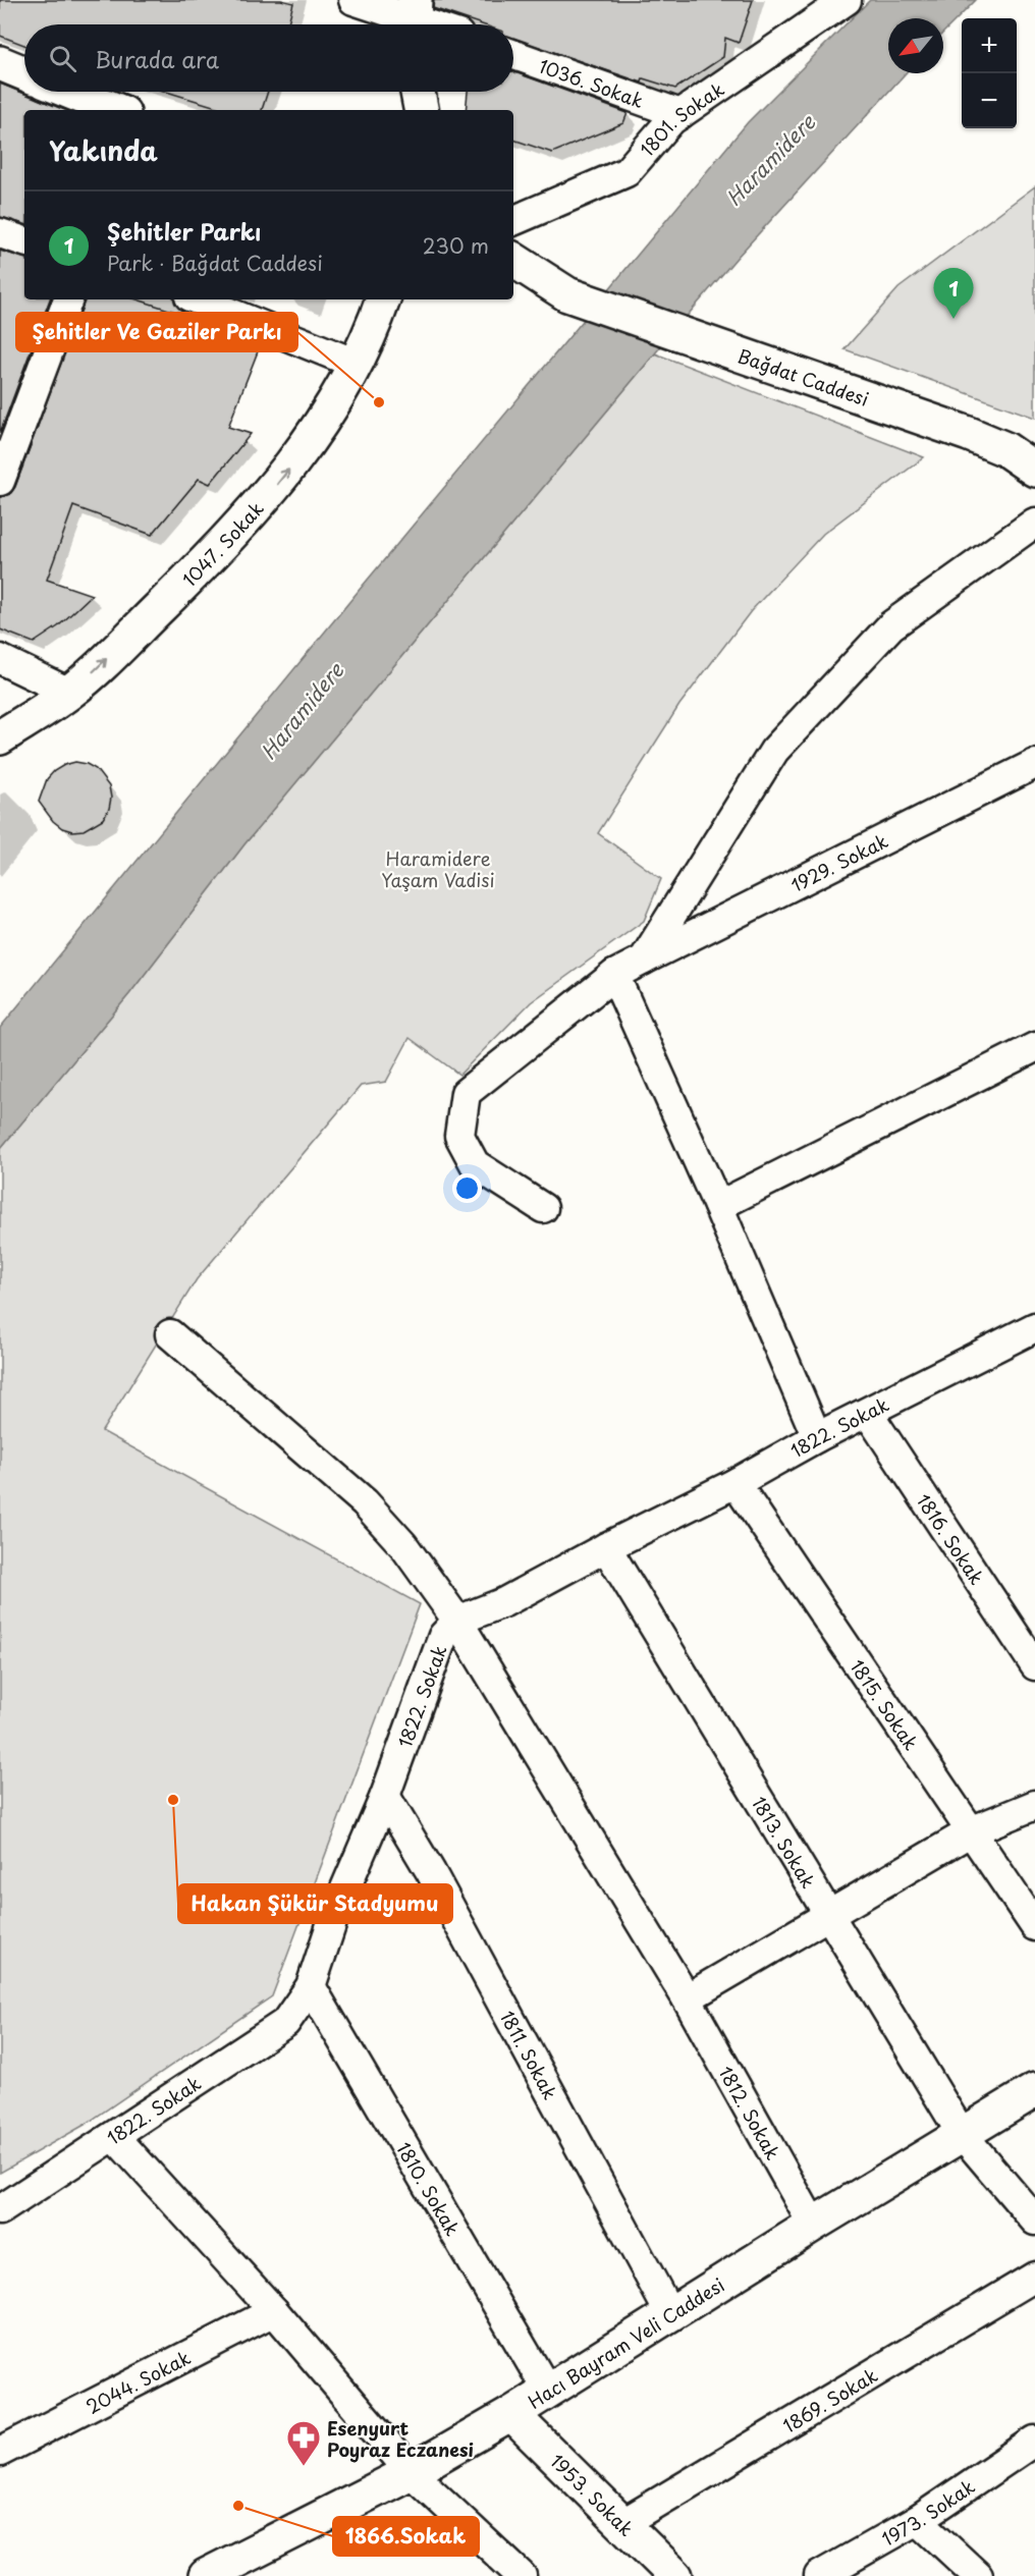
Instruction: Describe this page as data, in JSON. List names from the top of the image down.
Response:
{
  "streets": {
    "main road": [
      "Bağdat Caddesi",
      "1047. Sokak",
      "Hacı Bayram Veli Caddesi",
      "1953. Sokak"
    ],
    "street": [
      "1036. Sokak",
      "1801. Sokak",
      "1929. Sokak",
      "1822. Sokak",
      "1816. Sokak",
      "1815. Sokak",
      "1813. Sokak",
      "1811. Sokak",
      "1812. Sokak",
      "1810. Sokak",
      "2044. Sokak",
      "1869. Sokak",
      "1973. Sokak"
    ]
  },
  "crossings": [
    ["1036. Sokak", "1801. Sokak"],
    ["1822. Sokak", "1816. Sokak"],
    ["1822. Sokak", "1815. Sokak"],
    ["1822. Sokak", "1813. Sokak"],
    ["1822. Sokak", "1811. Sokak"],
    ["1822. Sokak", "1812. Sokak"],
    ["1822. Sokak", "1810. Sokak"],
    ["1813. Sokak", "Hacı Bayram Veli Caddesi"],
    ["1811. Sokak", "Hacı Bayram Veli Caddesi"],
    ["1812. Sokak", "Hacı Bayram Veli Caddesi"],
    ["1810. Sokak", "Hacı Bayram Veli Caddesi"],
    ["Hacı Bayram Veli Caddesi", "1953. Sokak"],
    ["1869. Sokak", "1953. Sokak"]
  ],
  "one_way": ["1047. Sokak"],
  "water": ["Haramidere"],
  "parks": ["Haramidere Yaşam Vadisi"],
  "places": {
    "other": ["Şehitler Ve Gaziler Parkı", "Hakan Şükür Stadyumu", "1866.Sokak"],
    "pharmacy": ["Esenyurt Poyraz Eczanesi"]
  },
  "north": "bottom left",
  "page": {
    "map_buttons": ["+", "−"],
    "search": "Burada ara",
    "heading": "Yakında",
    "list": [
      {
        "mark": "1",
        "name": "Şehitler Parkı",
        "note": "Park · Bağdat Caddesi",
        "value": "230 m"
      }
    ],
    "pins": "1"
  }
}
